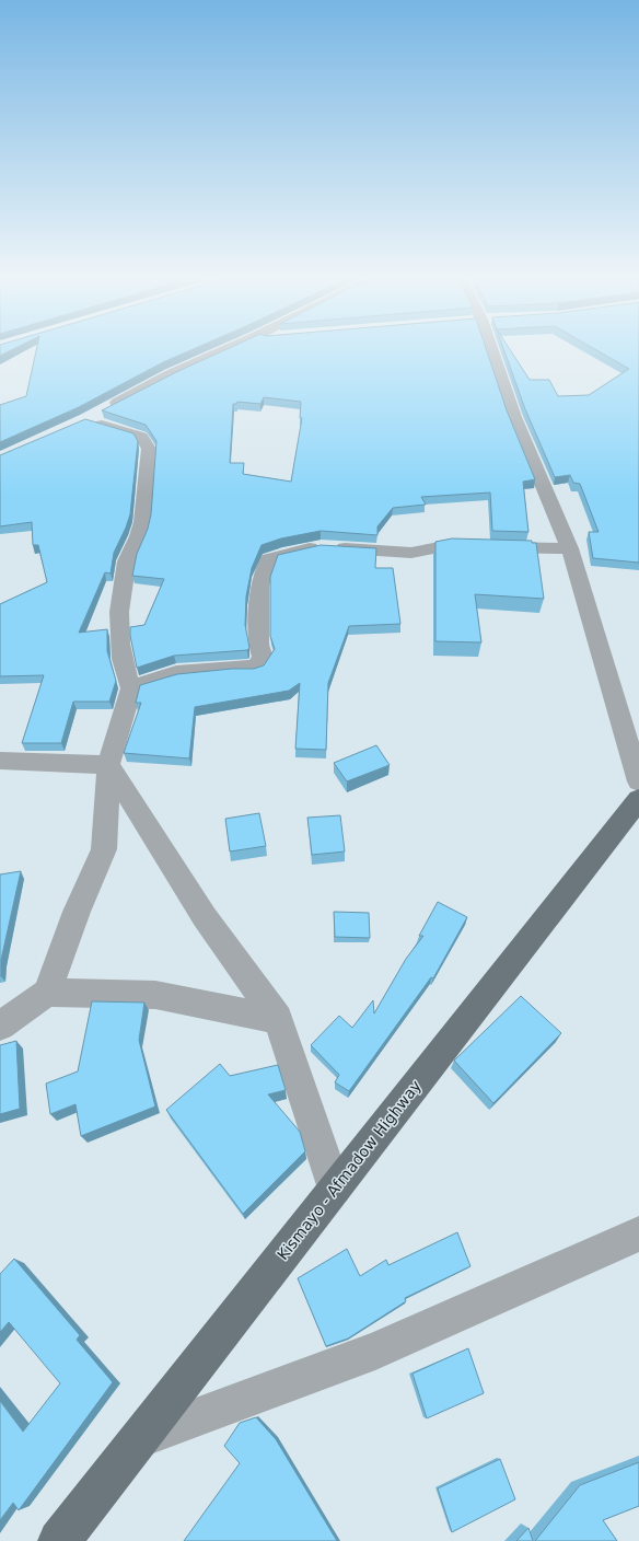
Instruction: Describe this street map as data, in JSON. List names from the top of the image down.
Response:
{
  "streets": {
    "main road": ["Kismayo - Afmadow Highway"]
  }
}
